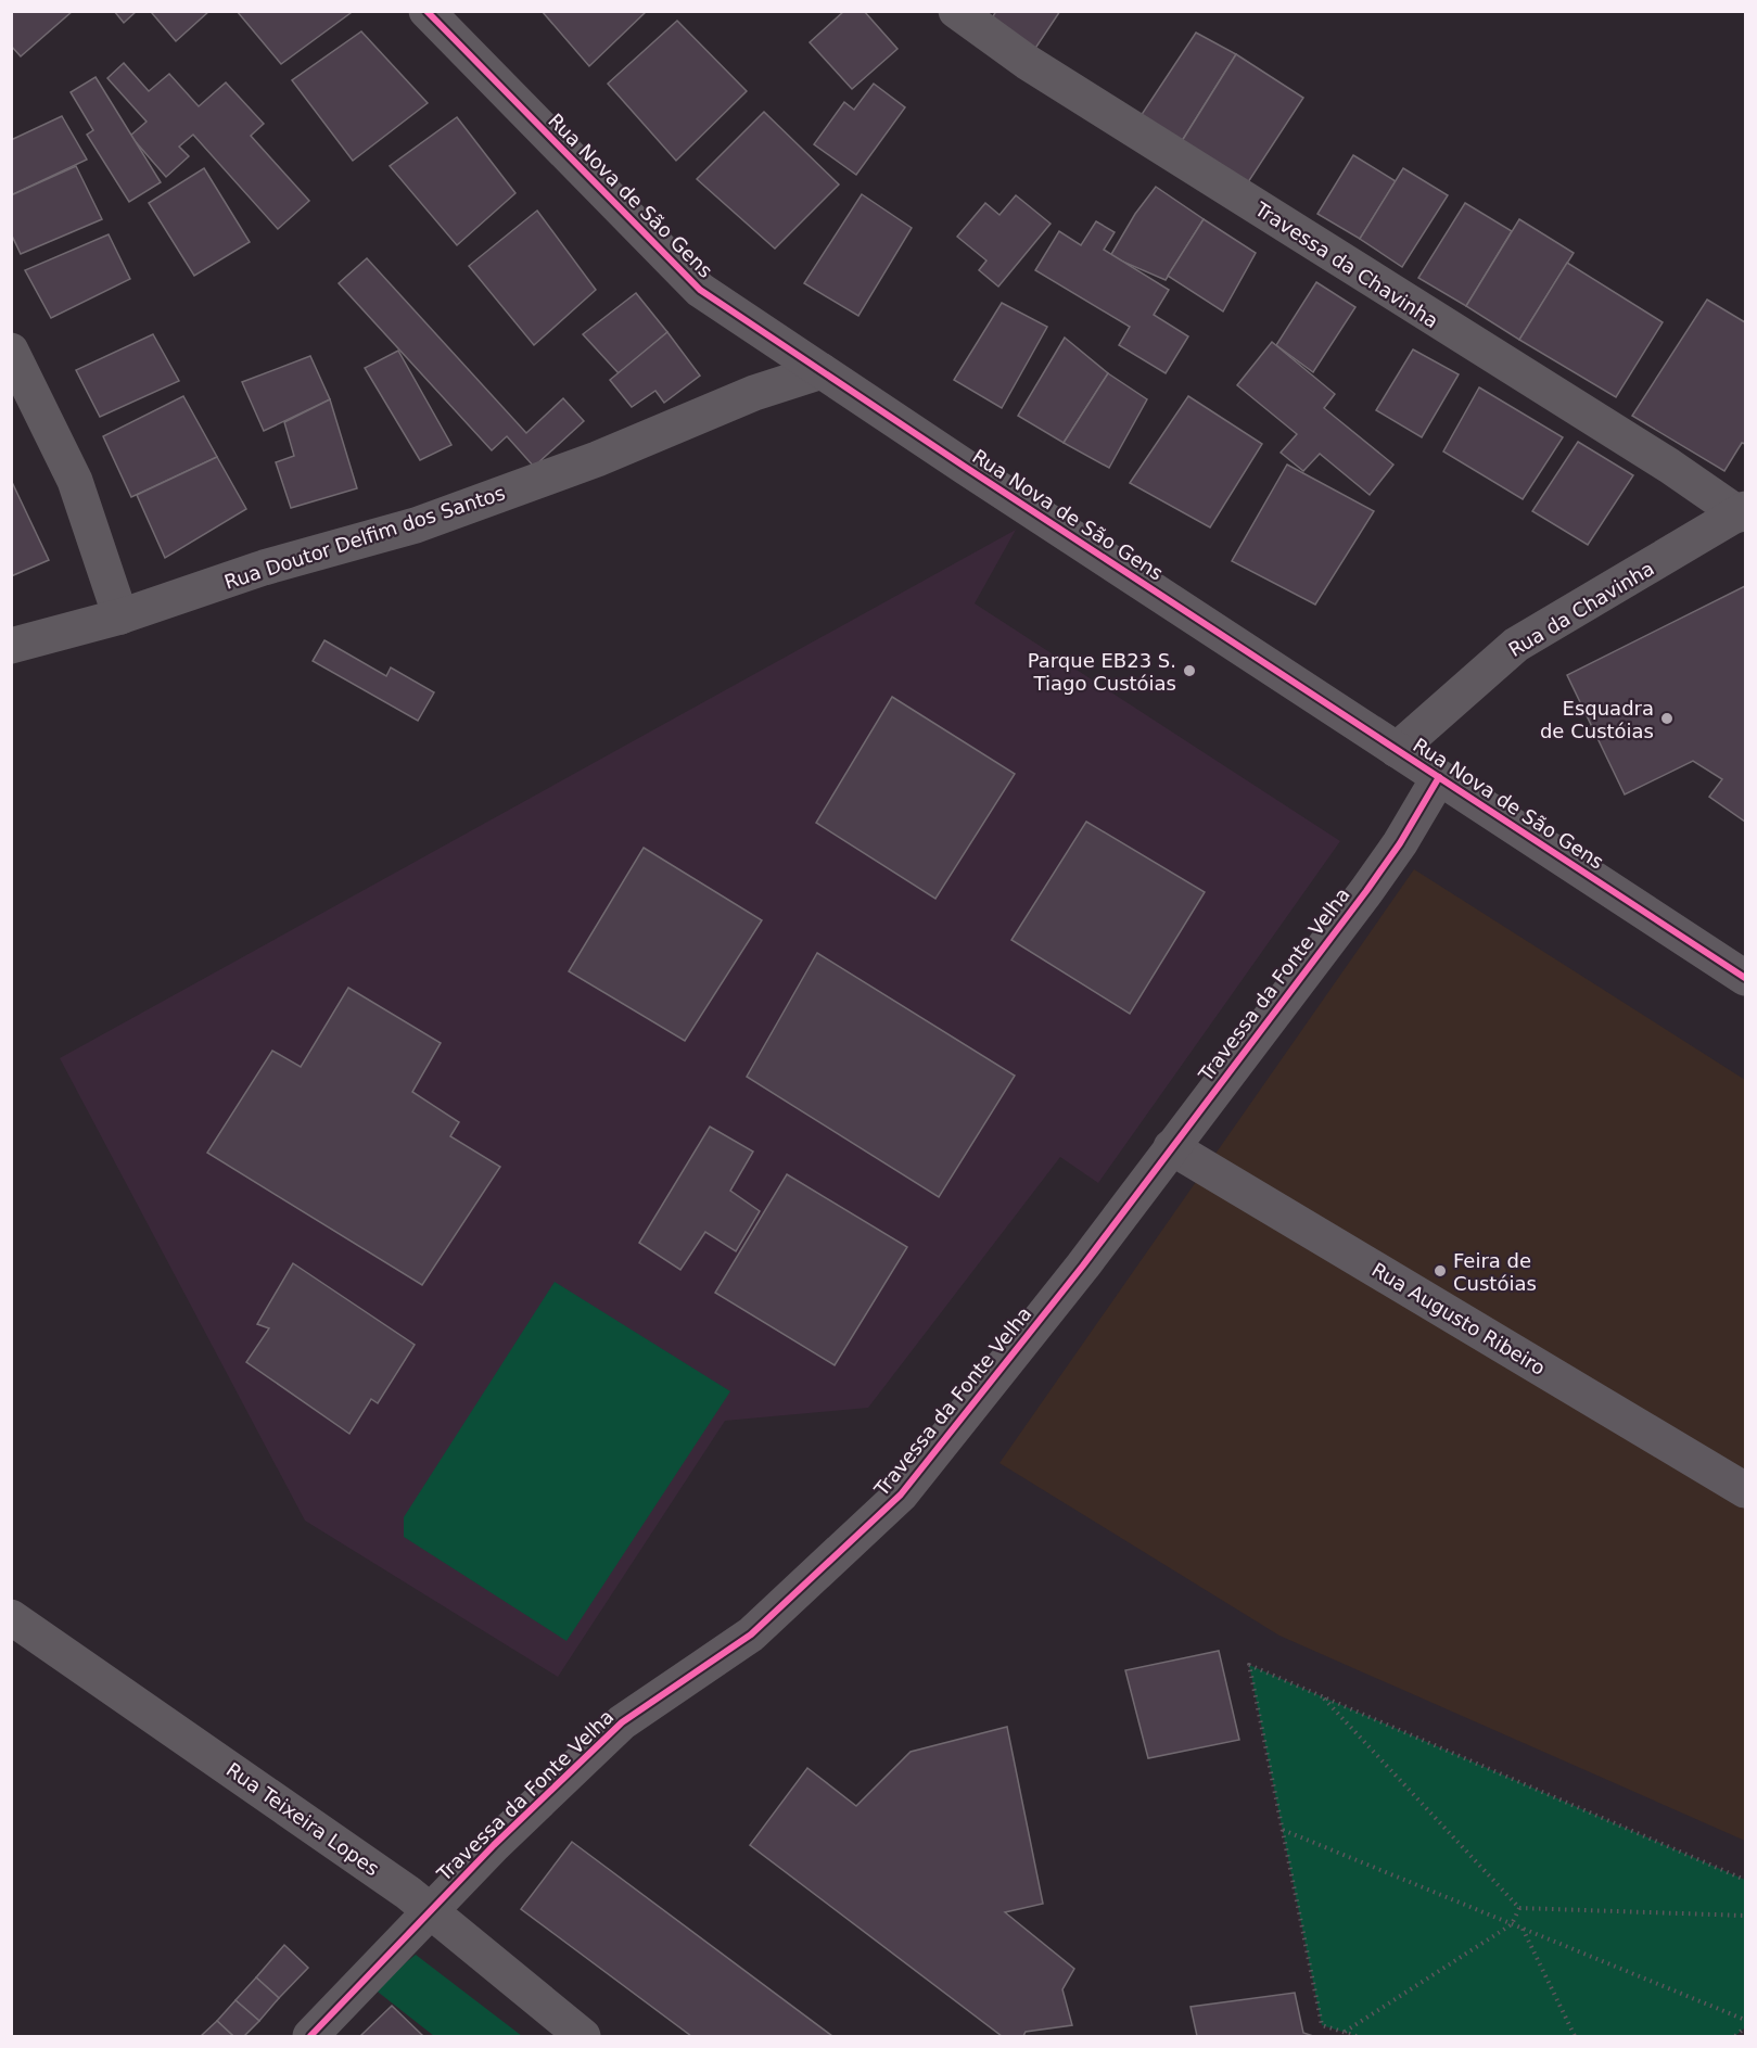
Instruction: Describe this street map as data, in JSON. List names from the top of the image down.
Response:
{
  "streets": {
    "street": [
      "Rua Nova de São Gens",
      "Travessa da Chavinha",
      "Rua Doutor Delfim dos Santos",
      "Rua da Chavinha",
      "Travessa da Fonte Velha",
      "Rua Augusto Ribeiro",
      "Rua Teixeira Lopes"
    ]
  },
  "crossings": [
    ["Rua Nova de São Gens", "Rua Doutor Delfim dos Santos"],
    ["Rua Nova de São Gens", "Rua da Chavinha"],
    ["Rua Nova de São Gens", "Travessa da Fonte Velha"],
    ["Travessa da Chavinha", "Rua da Chavinha"],
    ["Travessa da Fonte Velha", "Rua Augusto Ribeiro"],
    ["Travessa da Fonte Velha", "Rua Teixeira Lopes"]
  ],
  "places": ["Parque EB23 S. Tiago Custóias", "Esquadra de Custóias", "Feira de Custóias"]
}
